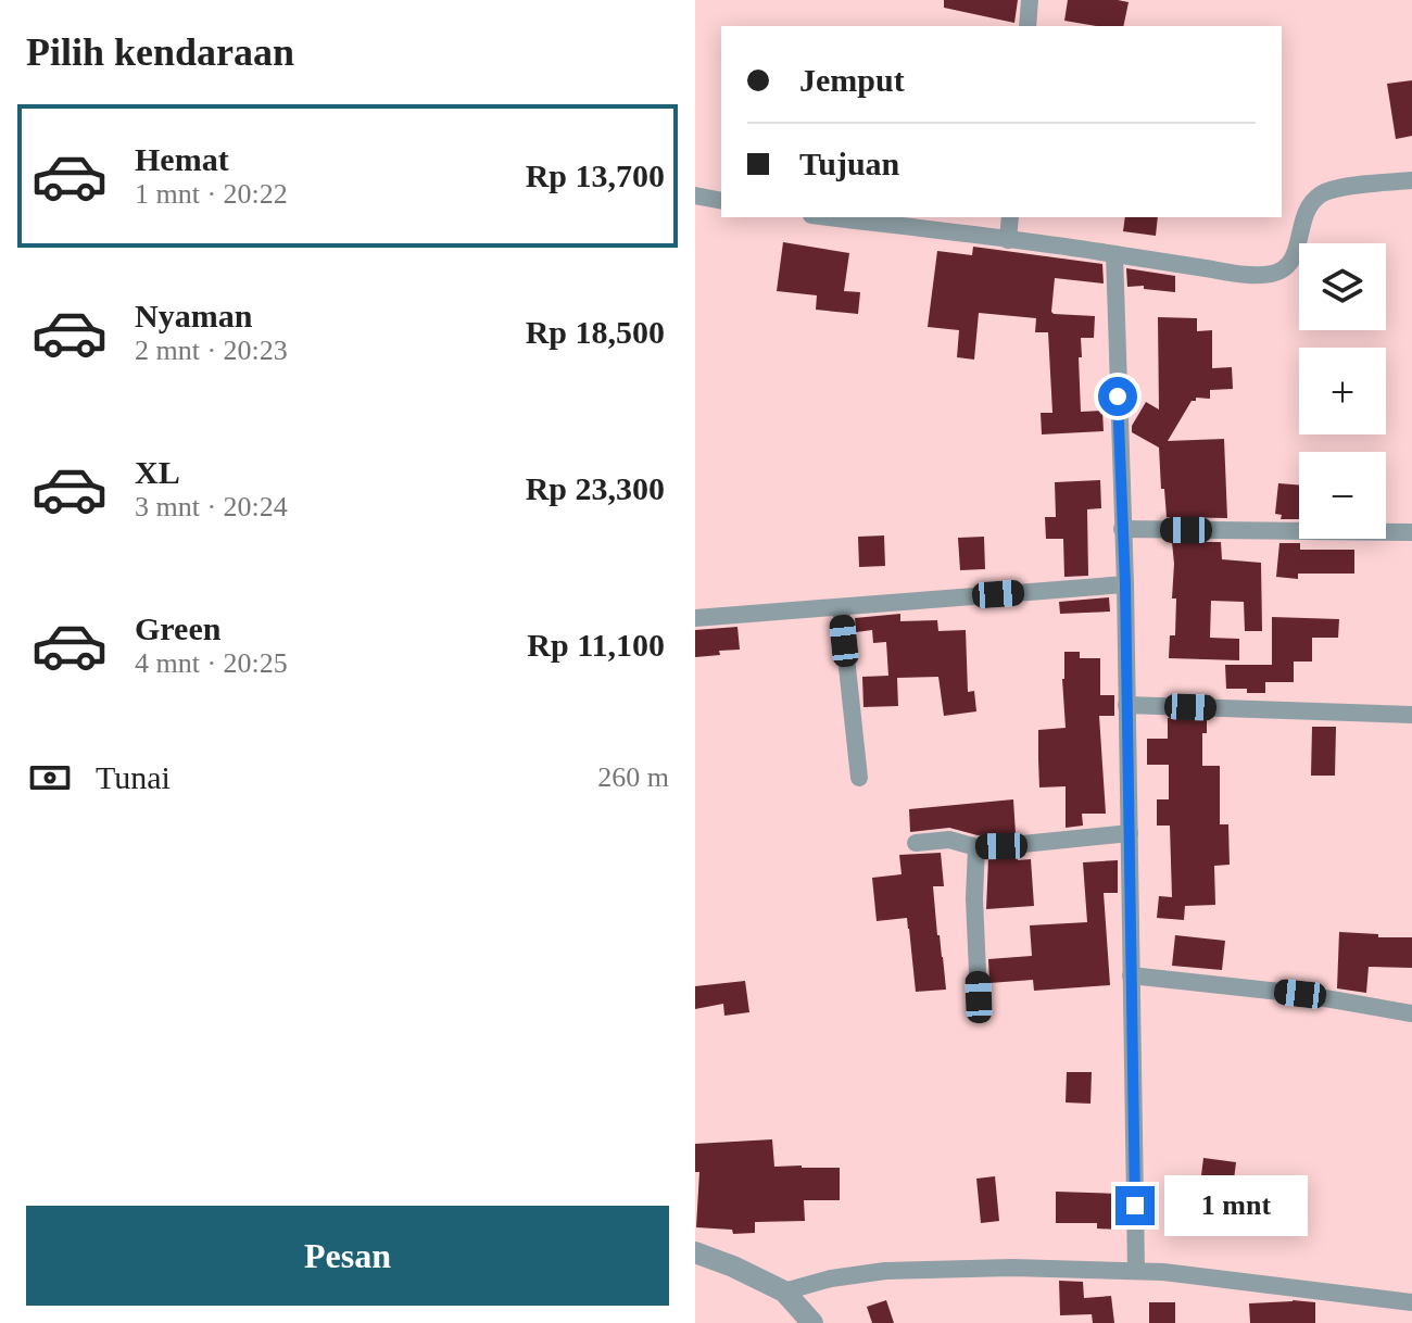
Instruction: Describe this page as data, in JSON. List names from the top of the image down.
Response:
{
  "page": {
    "heading": "Pilih kendaraan",
    "banner": ["Jemput", "Tujuan"],
    "list": [
      {
        "name": "Hemat",
        "note": "1 mnt · 20:22",
        "value": "Rp 13,700"
      },
      {
        "name": "Nyaman",
        "note": "2 mnt · 20:23",
        "value": "Rp 18,500"
      },
      {
        "name": "XL",
        "note": "3 mnt · 20:24",
        "value": "Rp 23,300"
      },
      {
        "name": "Green",
        "note": "4 mnt · 20:25",
        "value": "Rp 11,100"
      }
    ],
    "map_buttons": ["+", "−"],
    "pay": ["Tunai", "260 m"],
    "bubble": "1 mnt",
    "buttons": "Pesan"
  }
}
